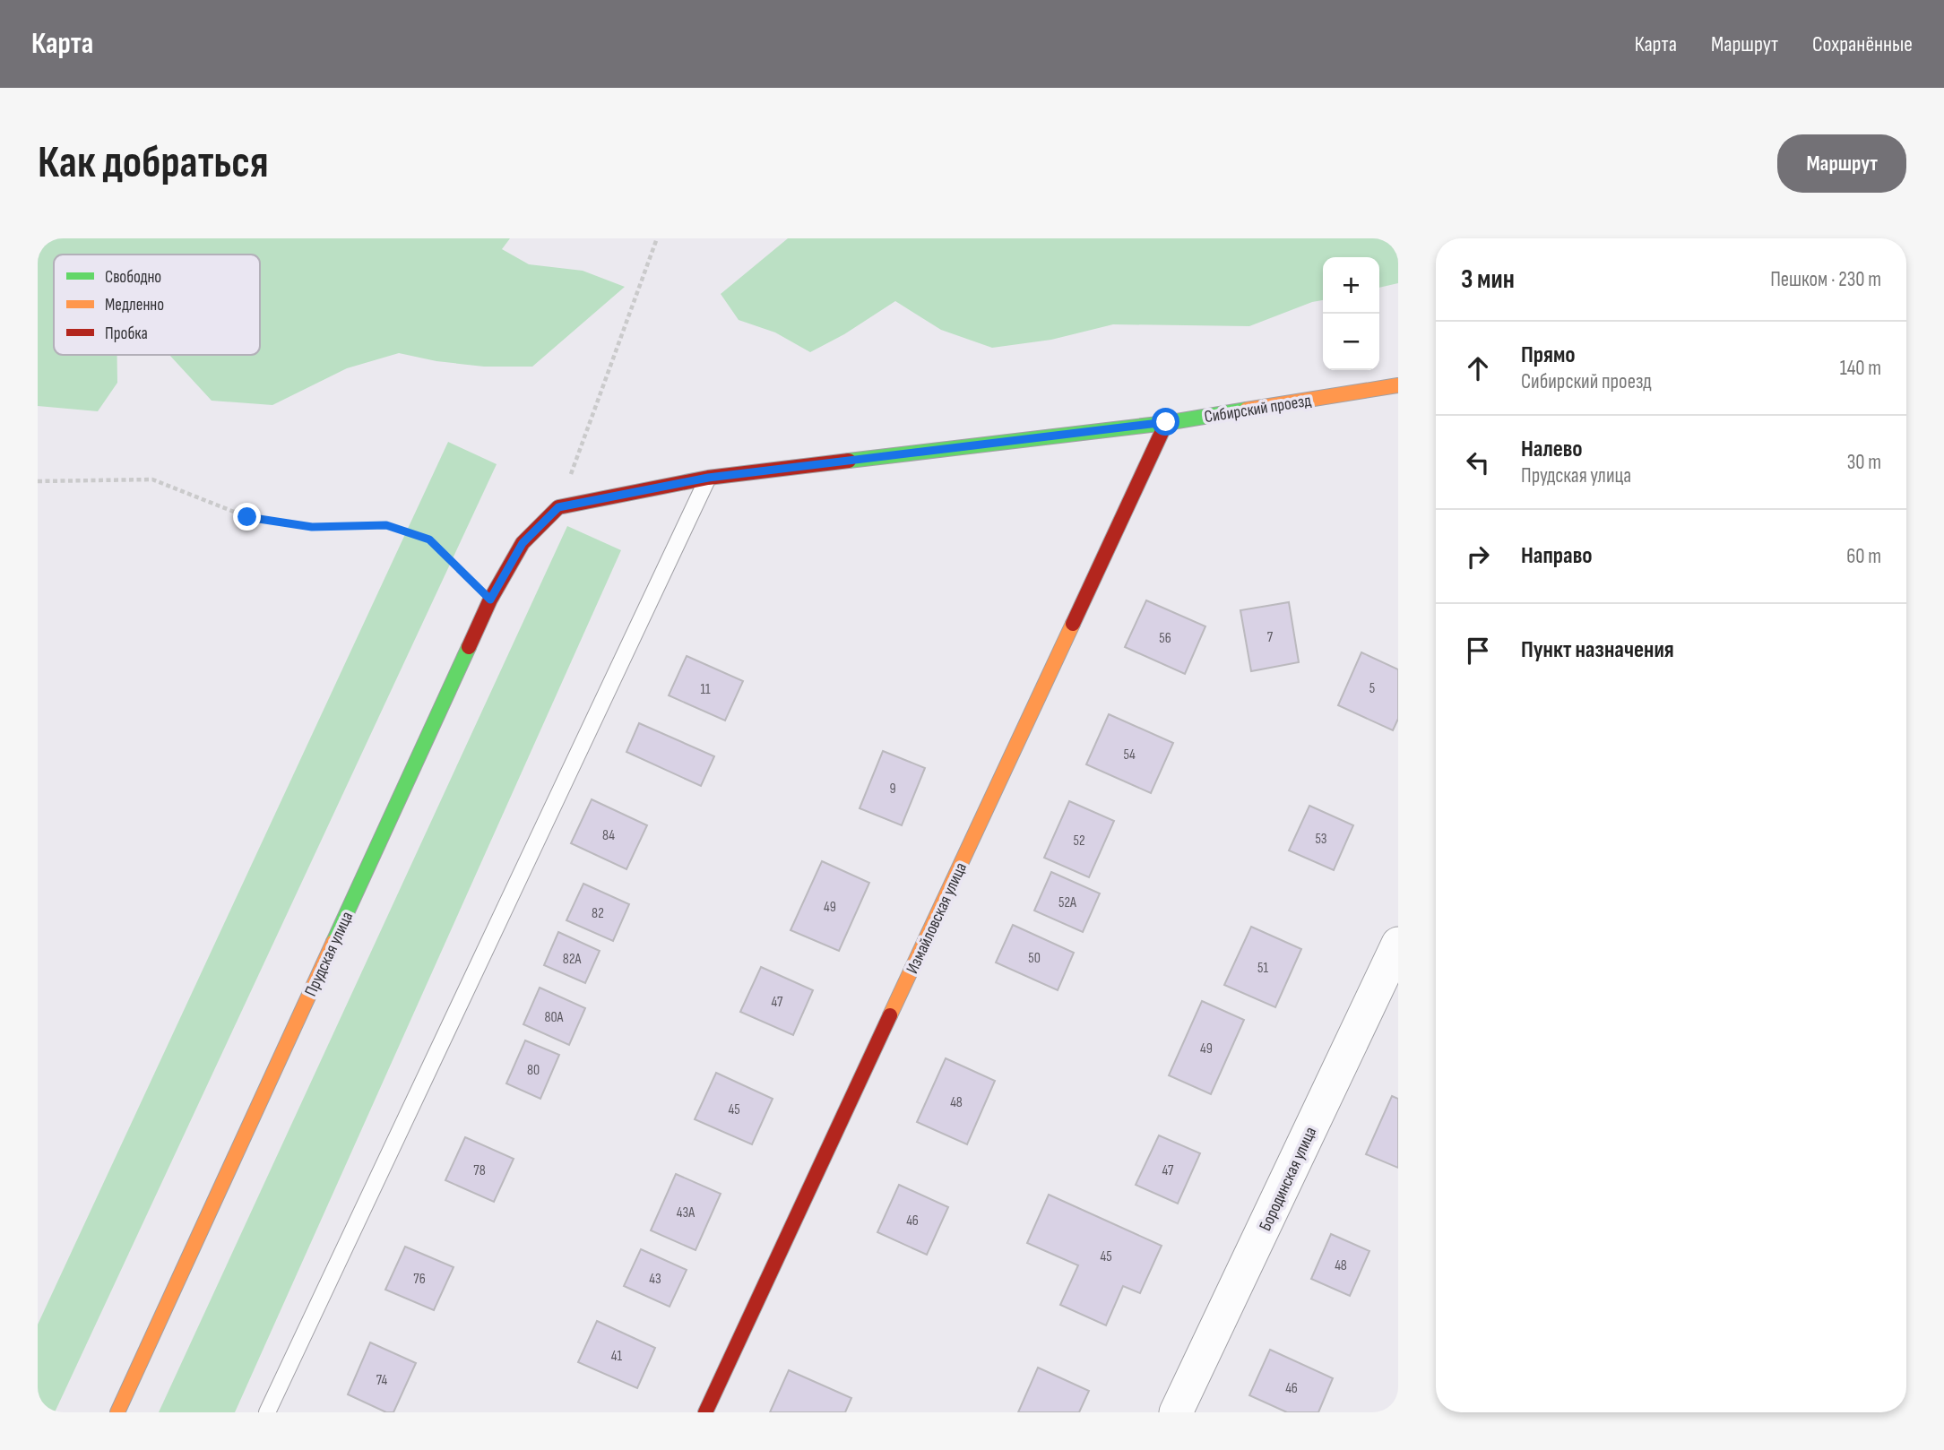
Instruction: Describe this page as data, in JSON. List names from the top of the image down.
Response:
{
  "streets": {
    "street": [
      "Сибирский проезд",
      "Измайловская улица",
      "Прудская улица",
      "Бородинская улица"
    ]
  },
  "crossings": [
    ["Сибирский проезд", "Измайловская улица"],
    ["Сибирский проезд", "Прудская улица"]
  ],
  "house_numbers": [
    "7",
    "56",
    "5",
    "11",
    "54",
    "9",
    "84",
    "53",
    "52",
    "52А",
    "49",
    "82",
    "50",
    "82А",
    "51",
    "47",
    "80А",
    "49",
    "80",
    "48",
    "45",
    "78",
    "47",
    "43А",
    "46",
    "45",
    "48",
    "76",
    "43",
    "41",
    "74",
    "46"
  ],
  "legend": ["Свободно", "Медленно", "Пробка"],
  "page": {
    "header": "Карта",
    "nav": ["Карта", "Маршрут", "Сохранённые"],
    "buttons": "Маршрут",
    "title": "Как добраться",
    "heading": ["3 мин", "Пешком · 230 m"],
    "map_buttons": ["+", "−"],
    "list": [
      ["Прямо", "Сибирский проезд", "140 m"],
      ["Налево", "Прудская улица", "30 m"],
      ["Направо", "60 m"],
      "Пункт назначения"
    ]
  }
}
